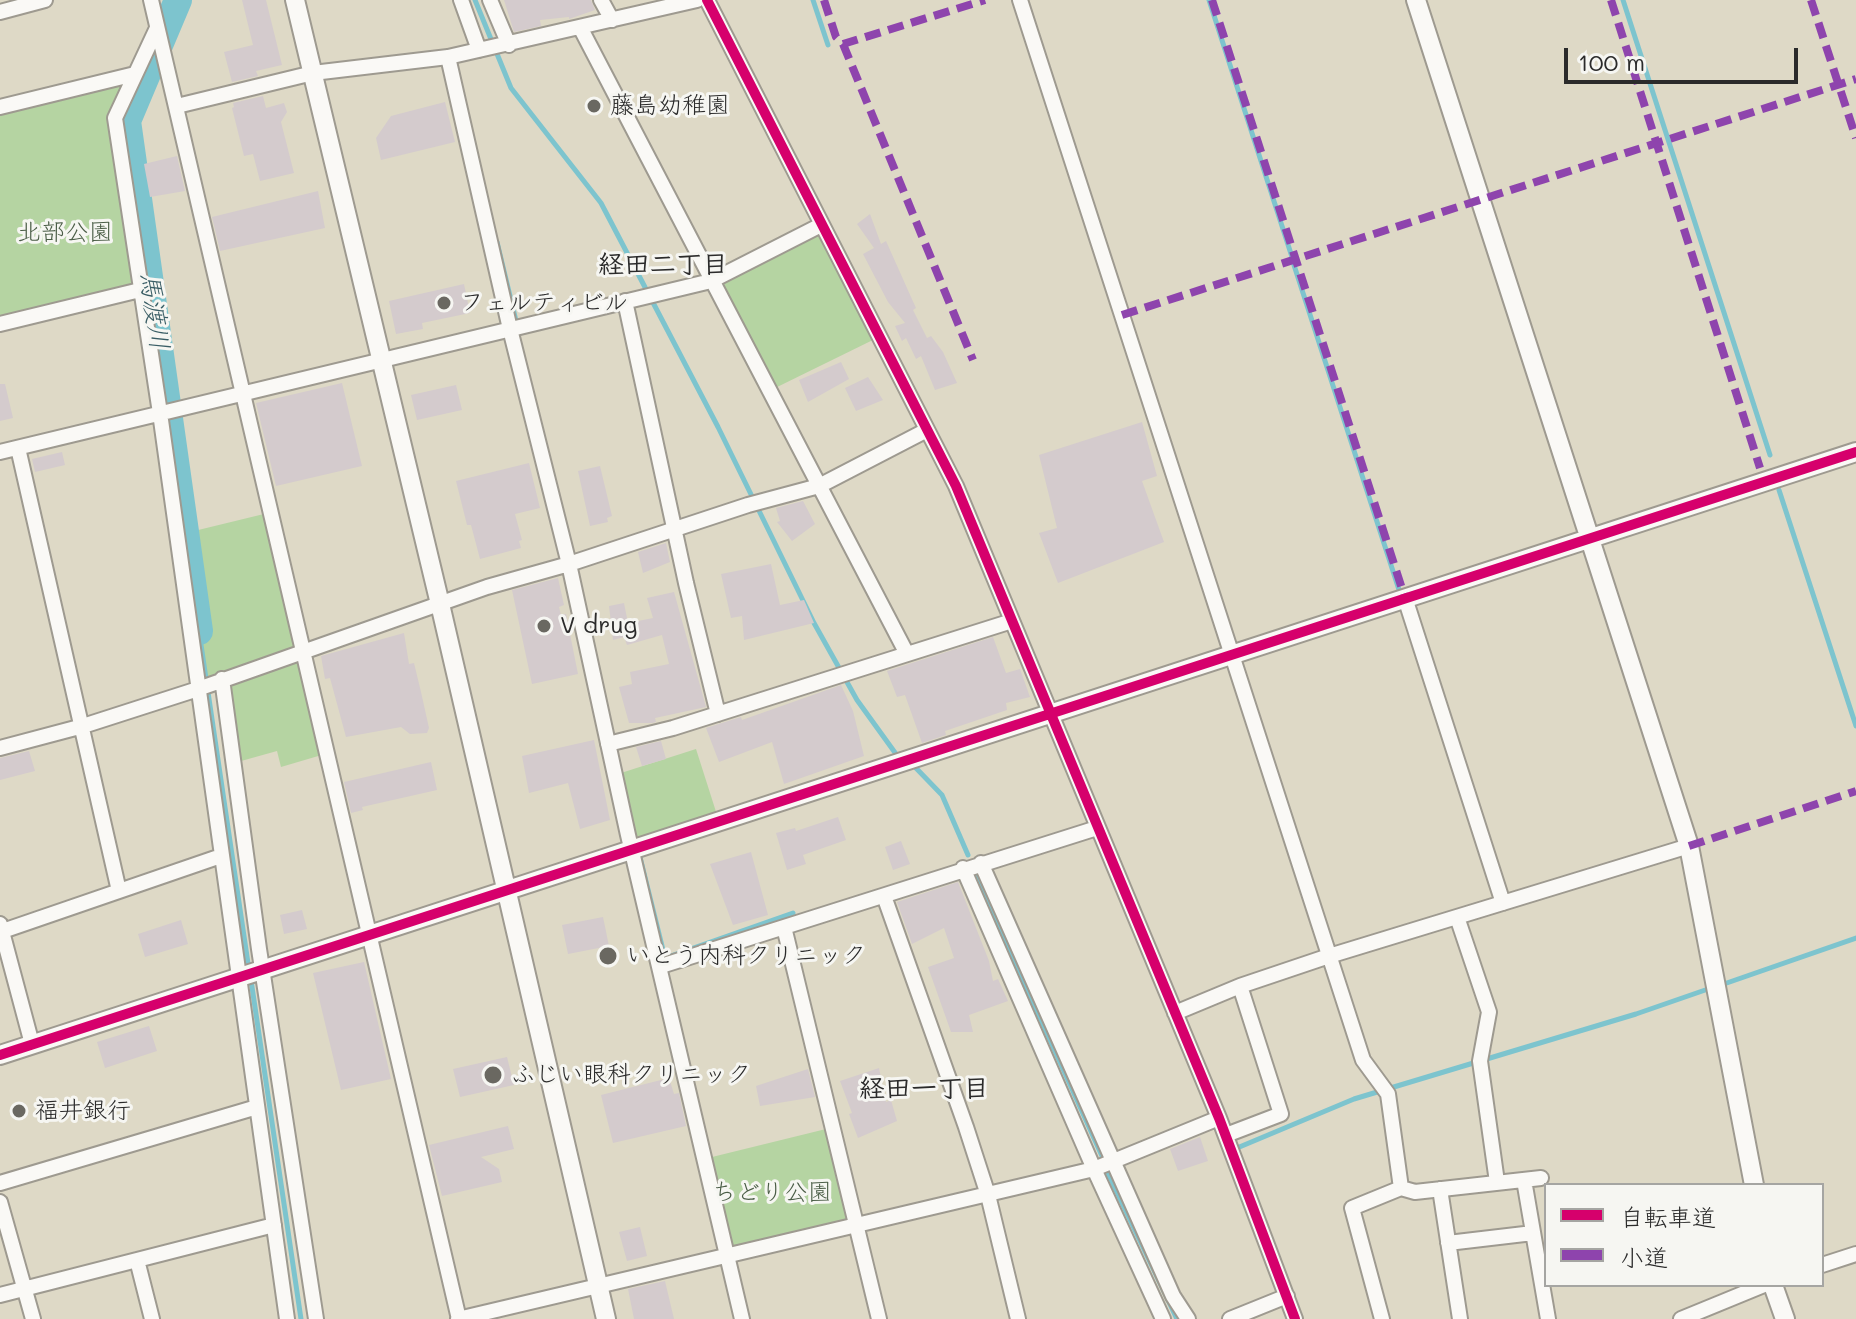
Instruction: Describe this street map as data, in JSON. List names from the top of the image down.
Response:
{
  "districts": ["経田二丁目", "経田一丁目"],
  "water": ["馬渡川"],
  "parks": ["北部公園", "ちどり公園"],
  "places": [
    "藤島幼稚園",
    "フェルティビル",
    "V drug",
    "いとう内科クリニック",
    "ふじい眼科クリニック",
    "福井銀行"
  ],
  "legend": ["自転車道", "小道"],
  "scale_bar": "100 m"
}
